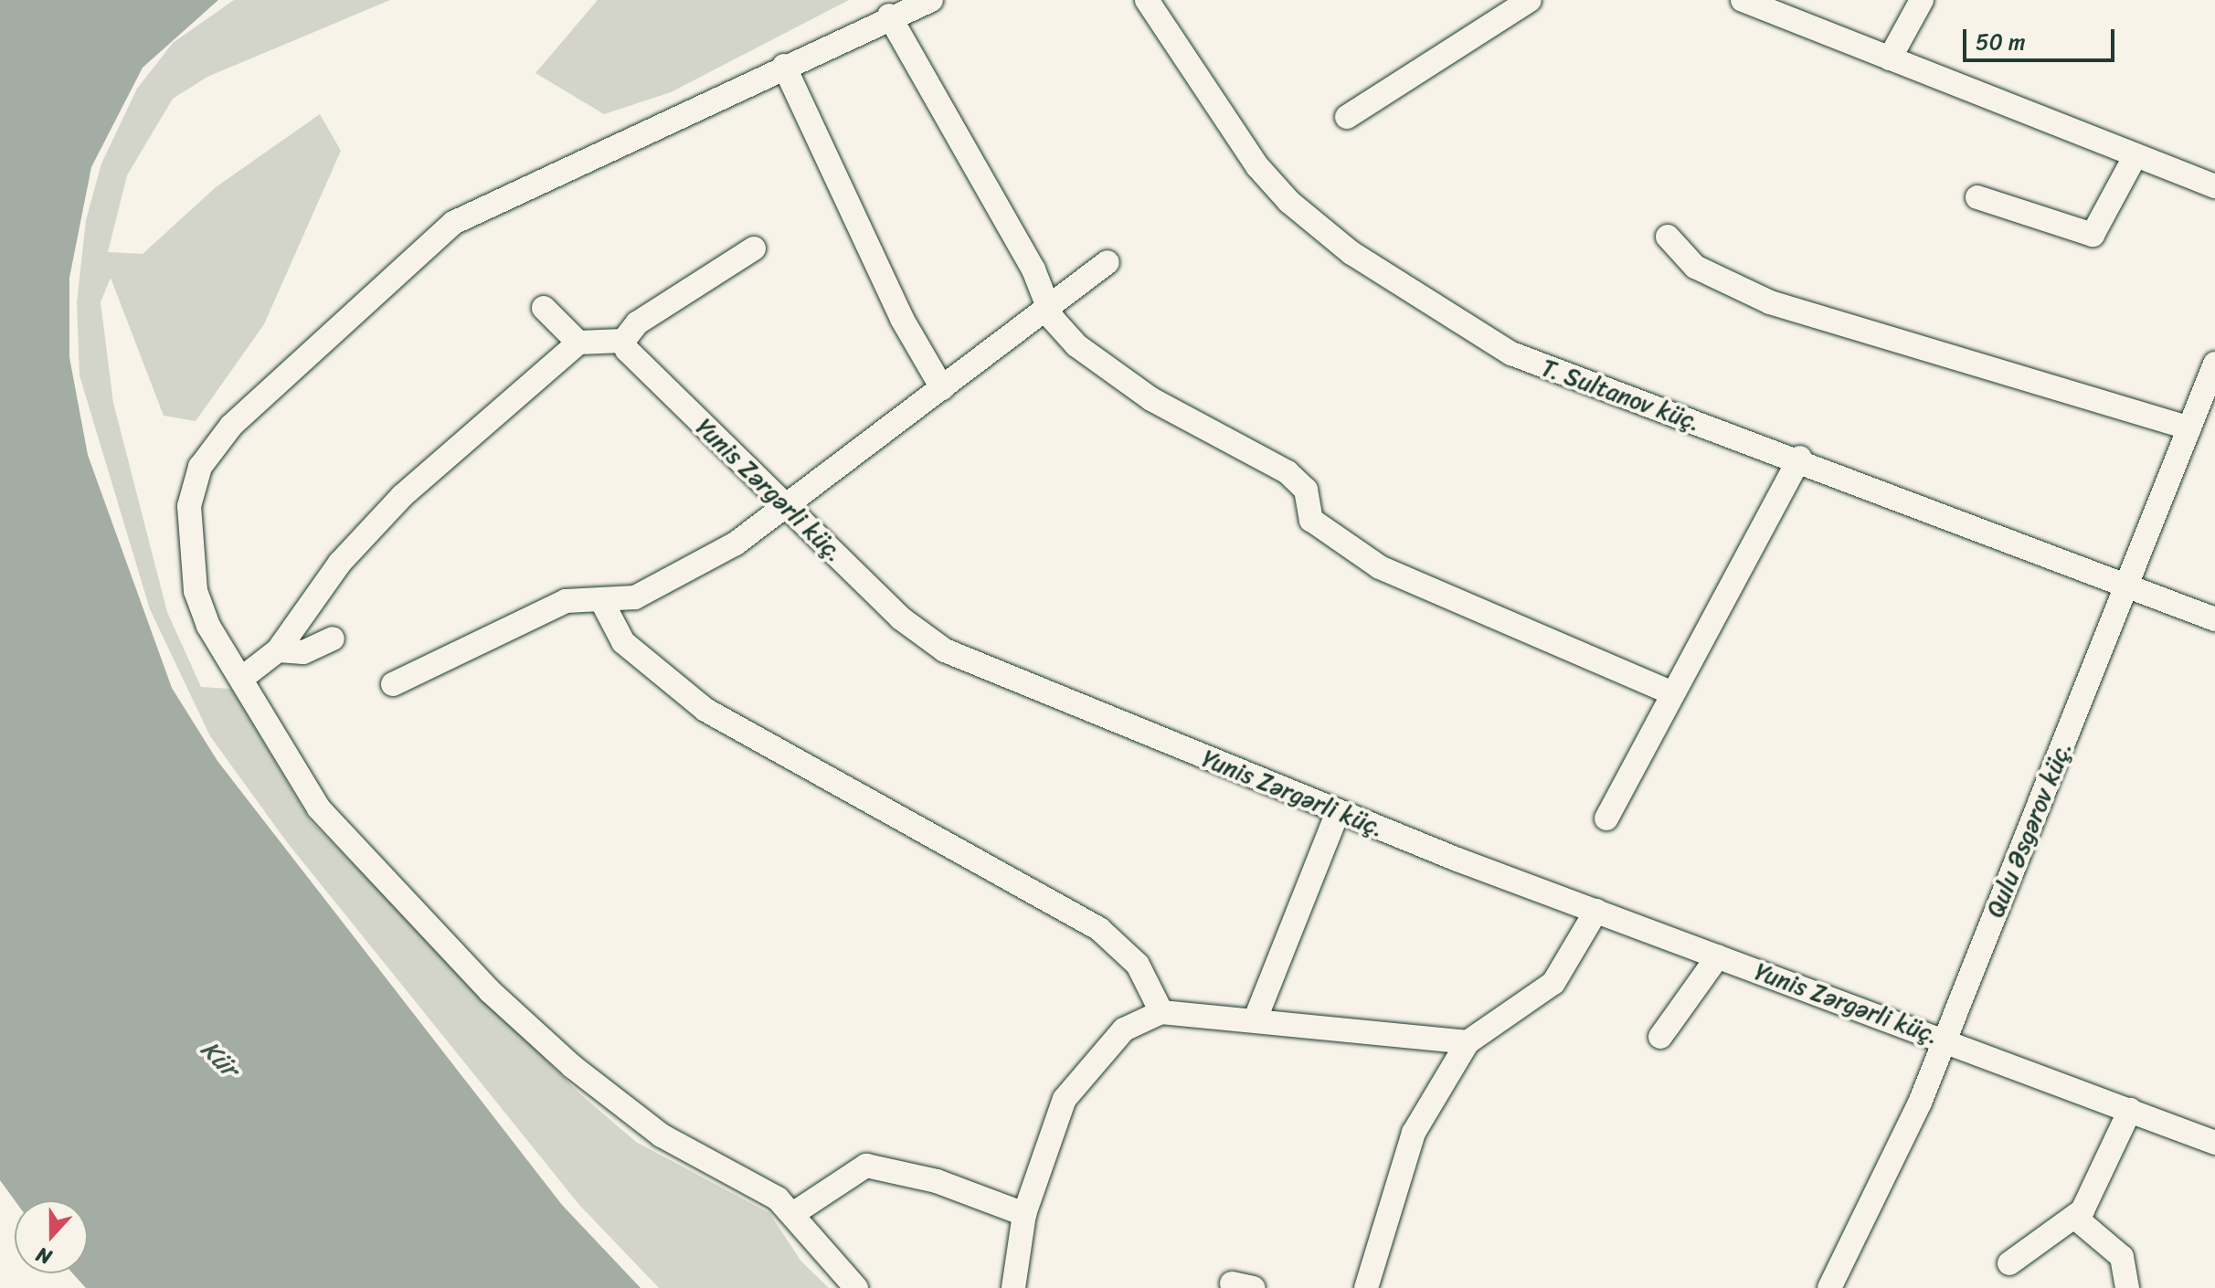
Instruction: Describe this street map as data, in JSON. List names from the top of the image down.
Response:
{
  "streets": {
    "street": ["T. Sultanov küç.", "Yunis Zərgərli küç.", "Qulu Əsgərov küç."]
  },
  "crossings": [
    ["T. Sultanov küç.", "Qulu Əsgərov küç."],
    ["Yunis Zərgərli küç.", "Qulu Əsgərov küç."]
  ],
  "water": ["Kür"],
  "scale_bar": "50 m",
  "north": "bottom"
}
